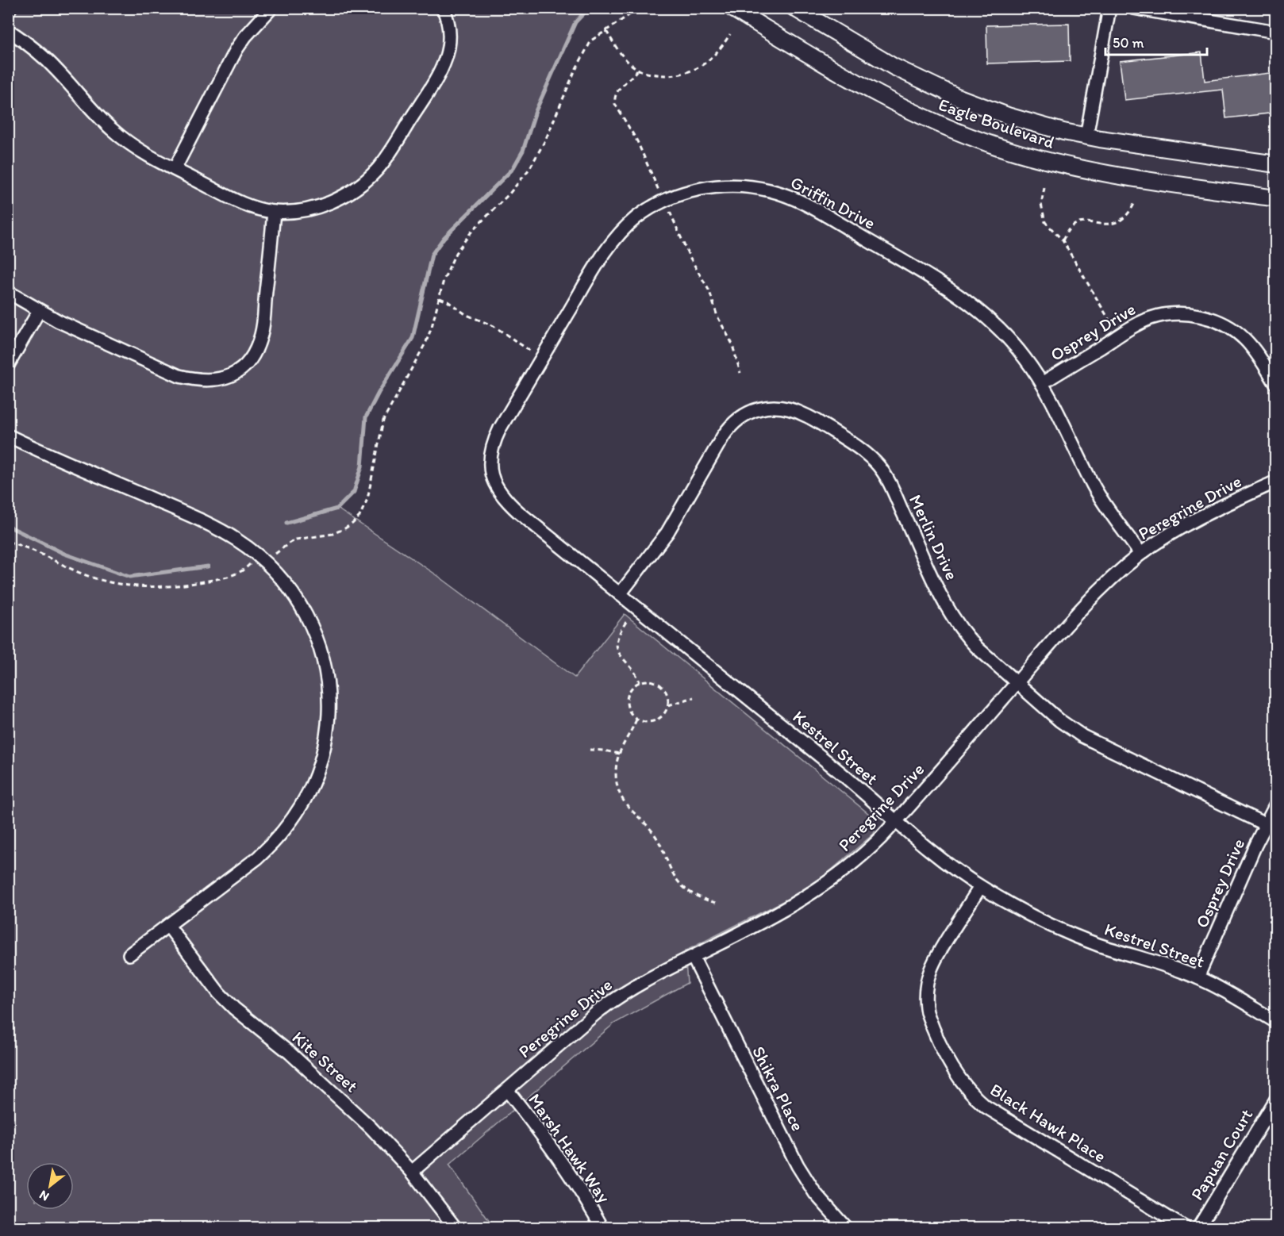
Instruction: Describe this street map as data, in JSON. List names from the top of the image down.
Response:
{
  "streets": {
    "street": [
      "Eagle Boulevard",
      "Griffin Drive",
      "Osprey Drive",
      "Peregrine Drive",
      "Merlin Drive",
      "Kestrel Street",
      "Kite Street",
      "Shikra Place",
      "Black Hawk Place",
      "Marsh Hawk Way",
      "Papuan Court"
    ]
  },
  "crossings": [
    ["Griffin Drive", "Osprey Drive"],
    ["Griffin Drive", "Peregrine Drive"],
    ["Griffin Drive", "Kestrel Street"],
    ["Osprey Drive", "Merlin Drive"],
    ["Osprey Drive", "Kestrel Street"],
    ["Peregrine Drive", "Merlin Drive"],
    ["Peregrine Drive", "Kestrel Street"],
    ["Peregrine Drive", "Kite Street"],
    ["Peregrine Drive", "Shikra Place"],
    ["Peregrine Drive", "Marsh Hawk Way"],
    ["Merlin Drive", "Kestrel Street"],
    ["Kestrel Street", "Black Hawk Place"]
  ],
  "scale_bar": "50 m",
  "north": "bottom left"
}
